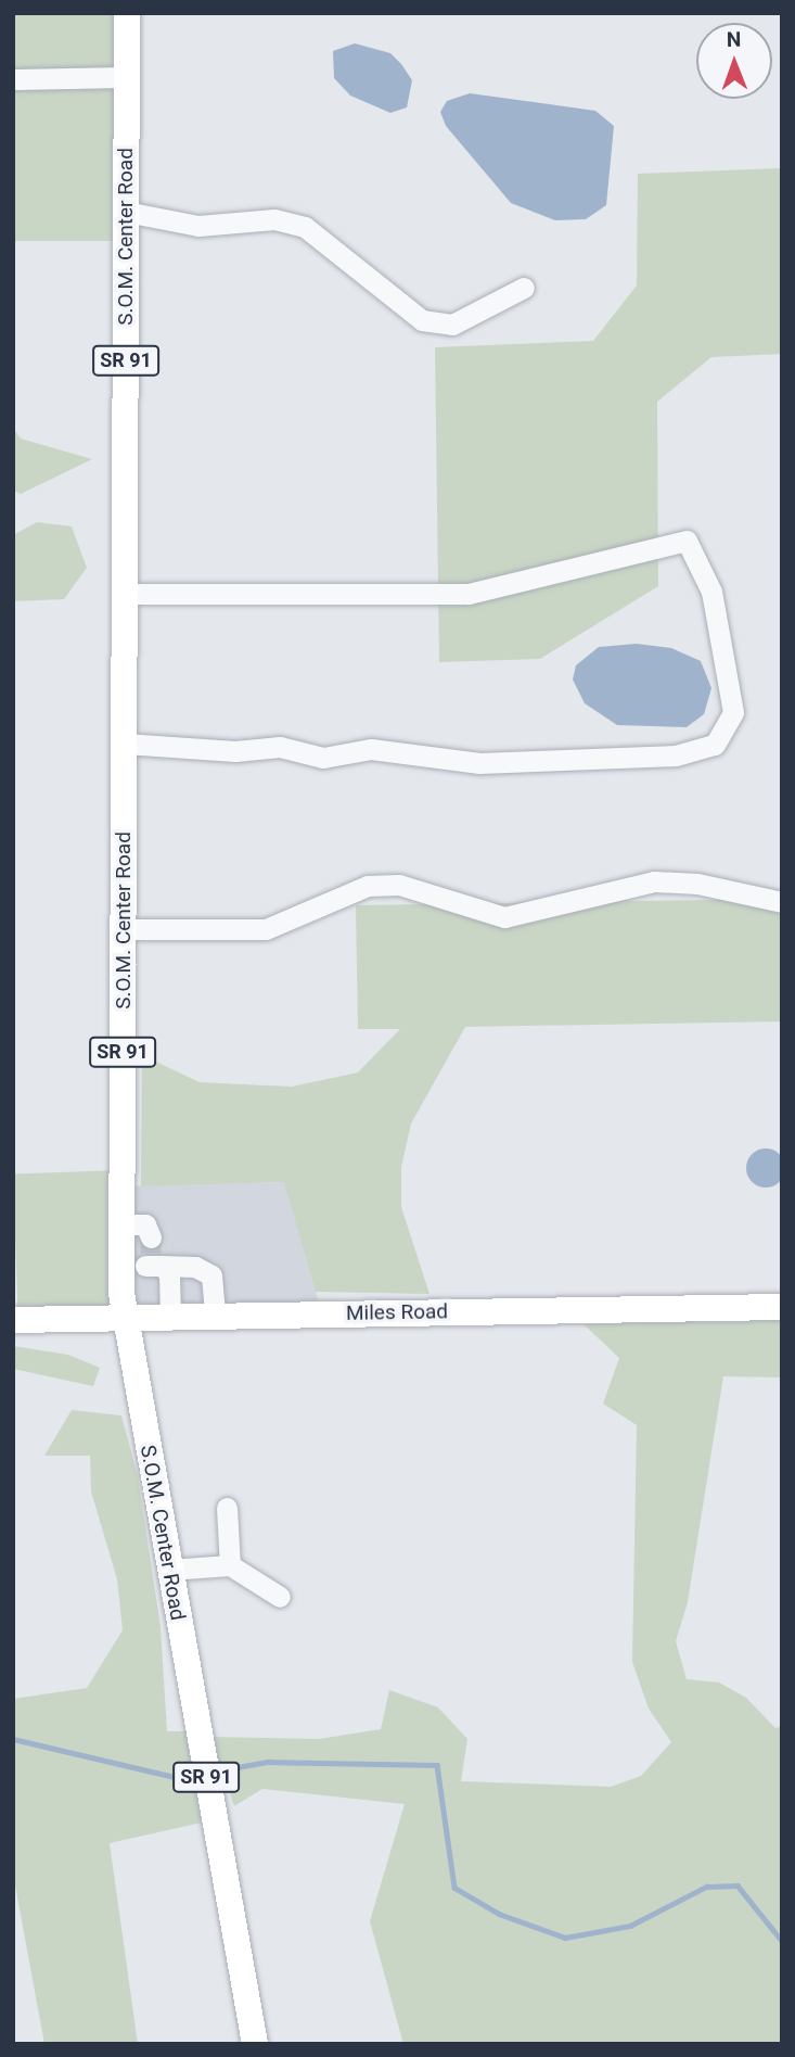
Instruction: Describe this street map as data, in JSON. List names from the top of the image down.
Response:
{
  "streets": {
    "main road": ["S.O.M. Center Road", "SR 91", "Miles Road"]
  },
  "crossings": [
    ["S.O.M. Center Road", "Miles Road"]
  ],
  "north": "top"
}
